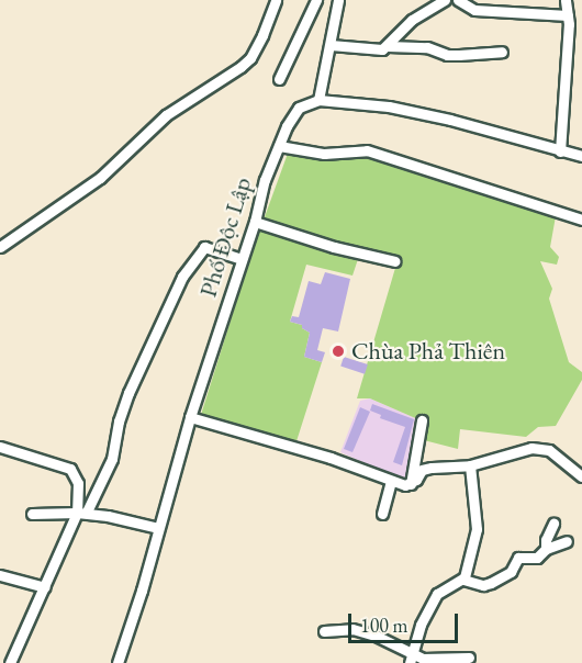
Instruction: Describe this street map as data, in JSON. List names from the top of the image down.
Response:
{
  "streets": {
    "street": ["Phố Độc Lập"]
  },
  "places": ["Chùa Phả Thiên"],
  "scale_bar": "100 m"
}
